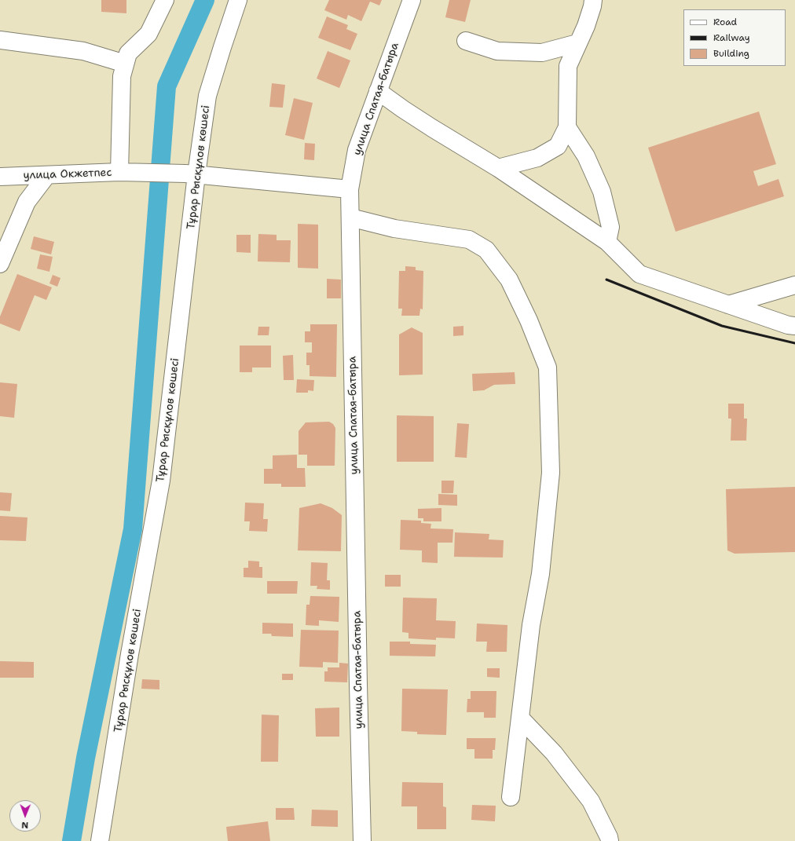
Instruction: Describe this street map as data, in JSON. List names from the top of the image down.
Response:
{
  "streets": {
    "street": ["улица Спатая-батыра", "Тұрар Рысқұлов көшесі", "улица Окжетпес"]
  },
  "crossings": [
    ["улица Спатая-батыра", "улица Окжетпес"],
    ["Тұрар Рысқұлов көшесі", "улица Окжетпес"]
  ],
  "legend": ["Road", "Railway", "Building"],
  "north": "bottom"
}
